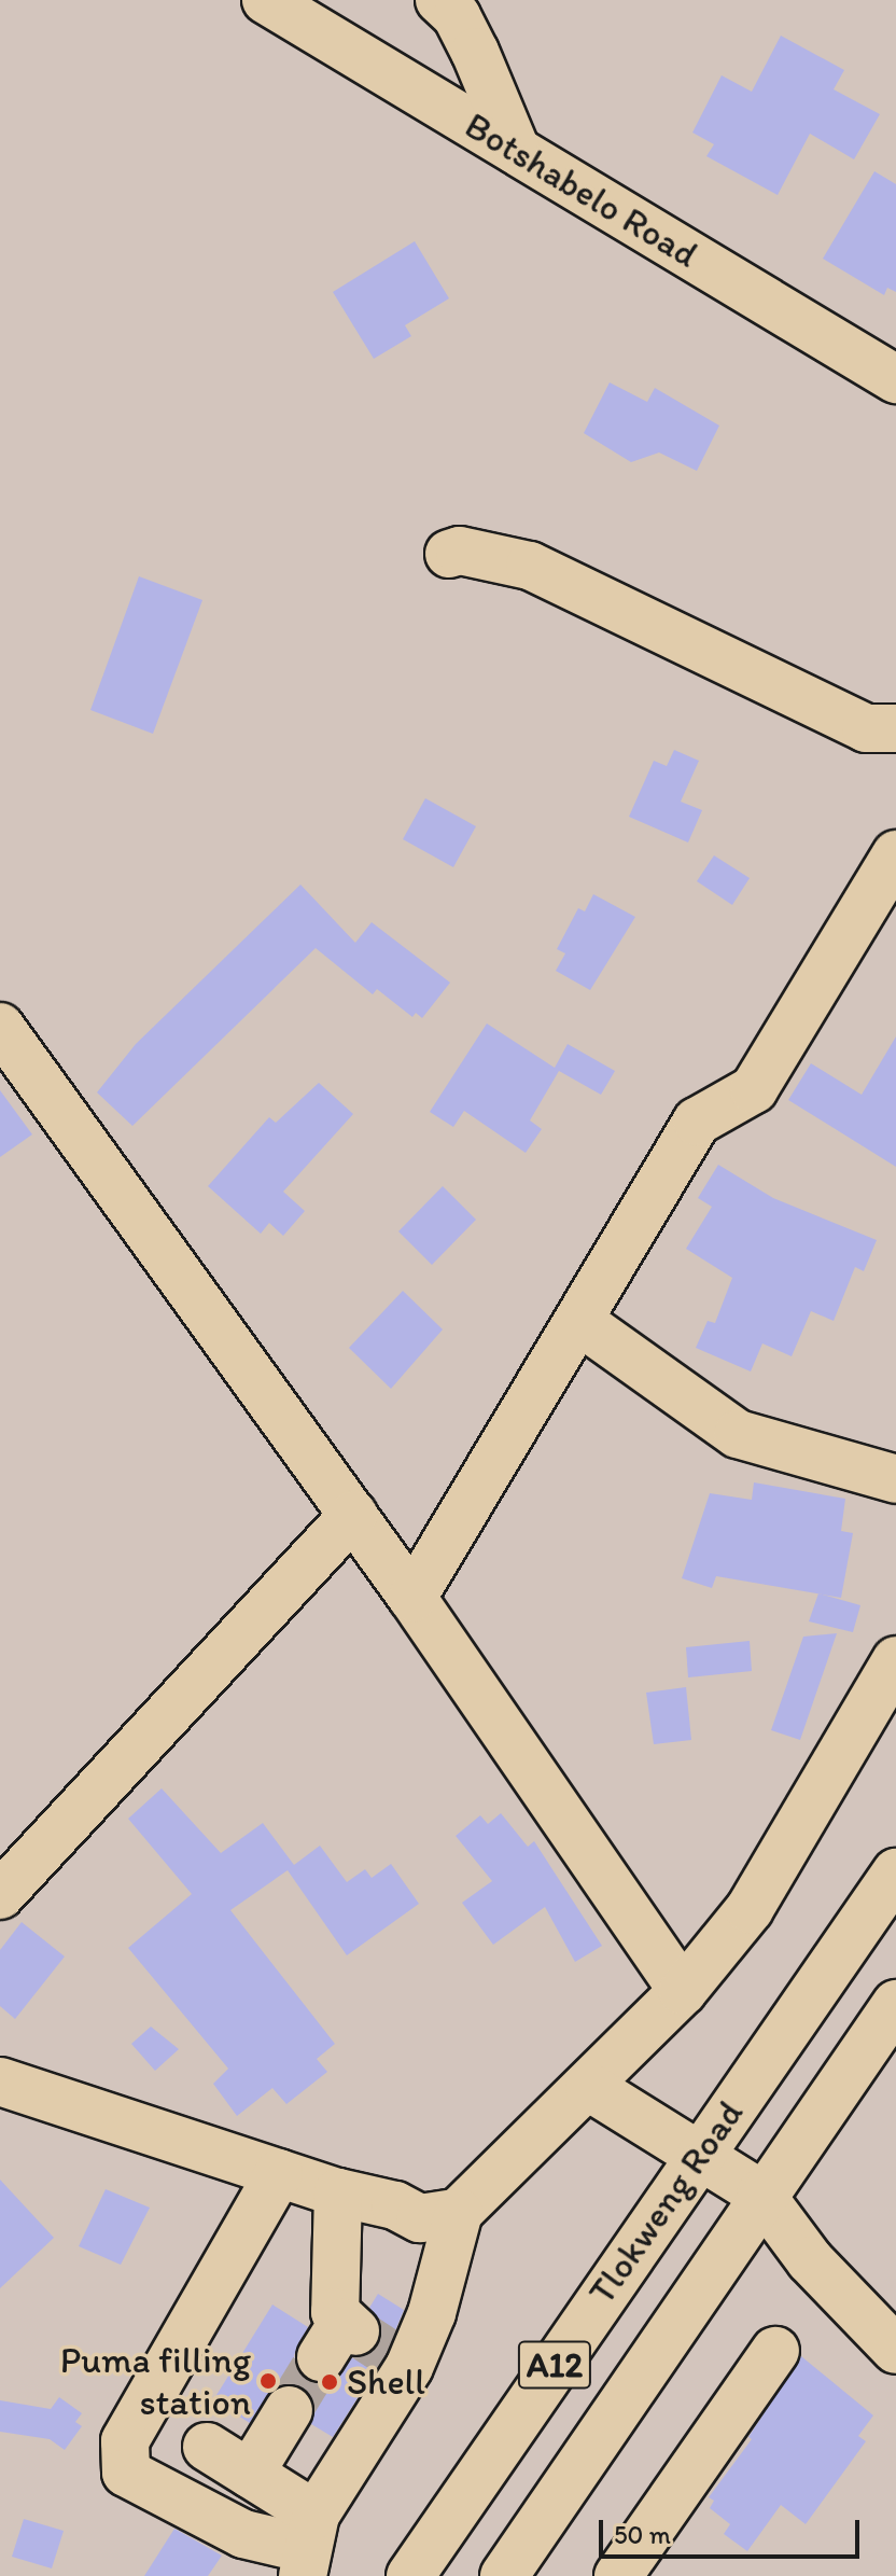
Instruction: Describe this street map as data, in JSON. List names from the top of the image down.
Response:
{
  "streets": {
    "street": ["Botshabelo Road", "Tlokweng Road", "A12"]
  },
  "places": ["Puma filling station", "Shell"],
  "scale_bar": "50 m"
}
